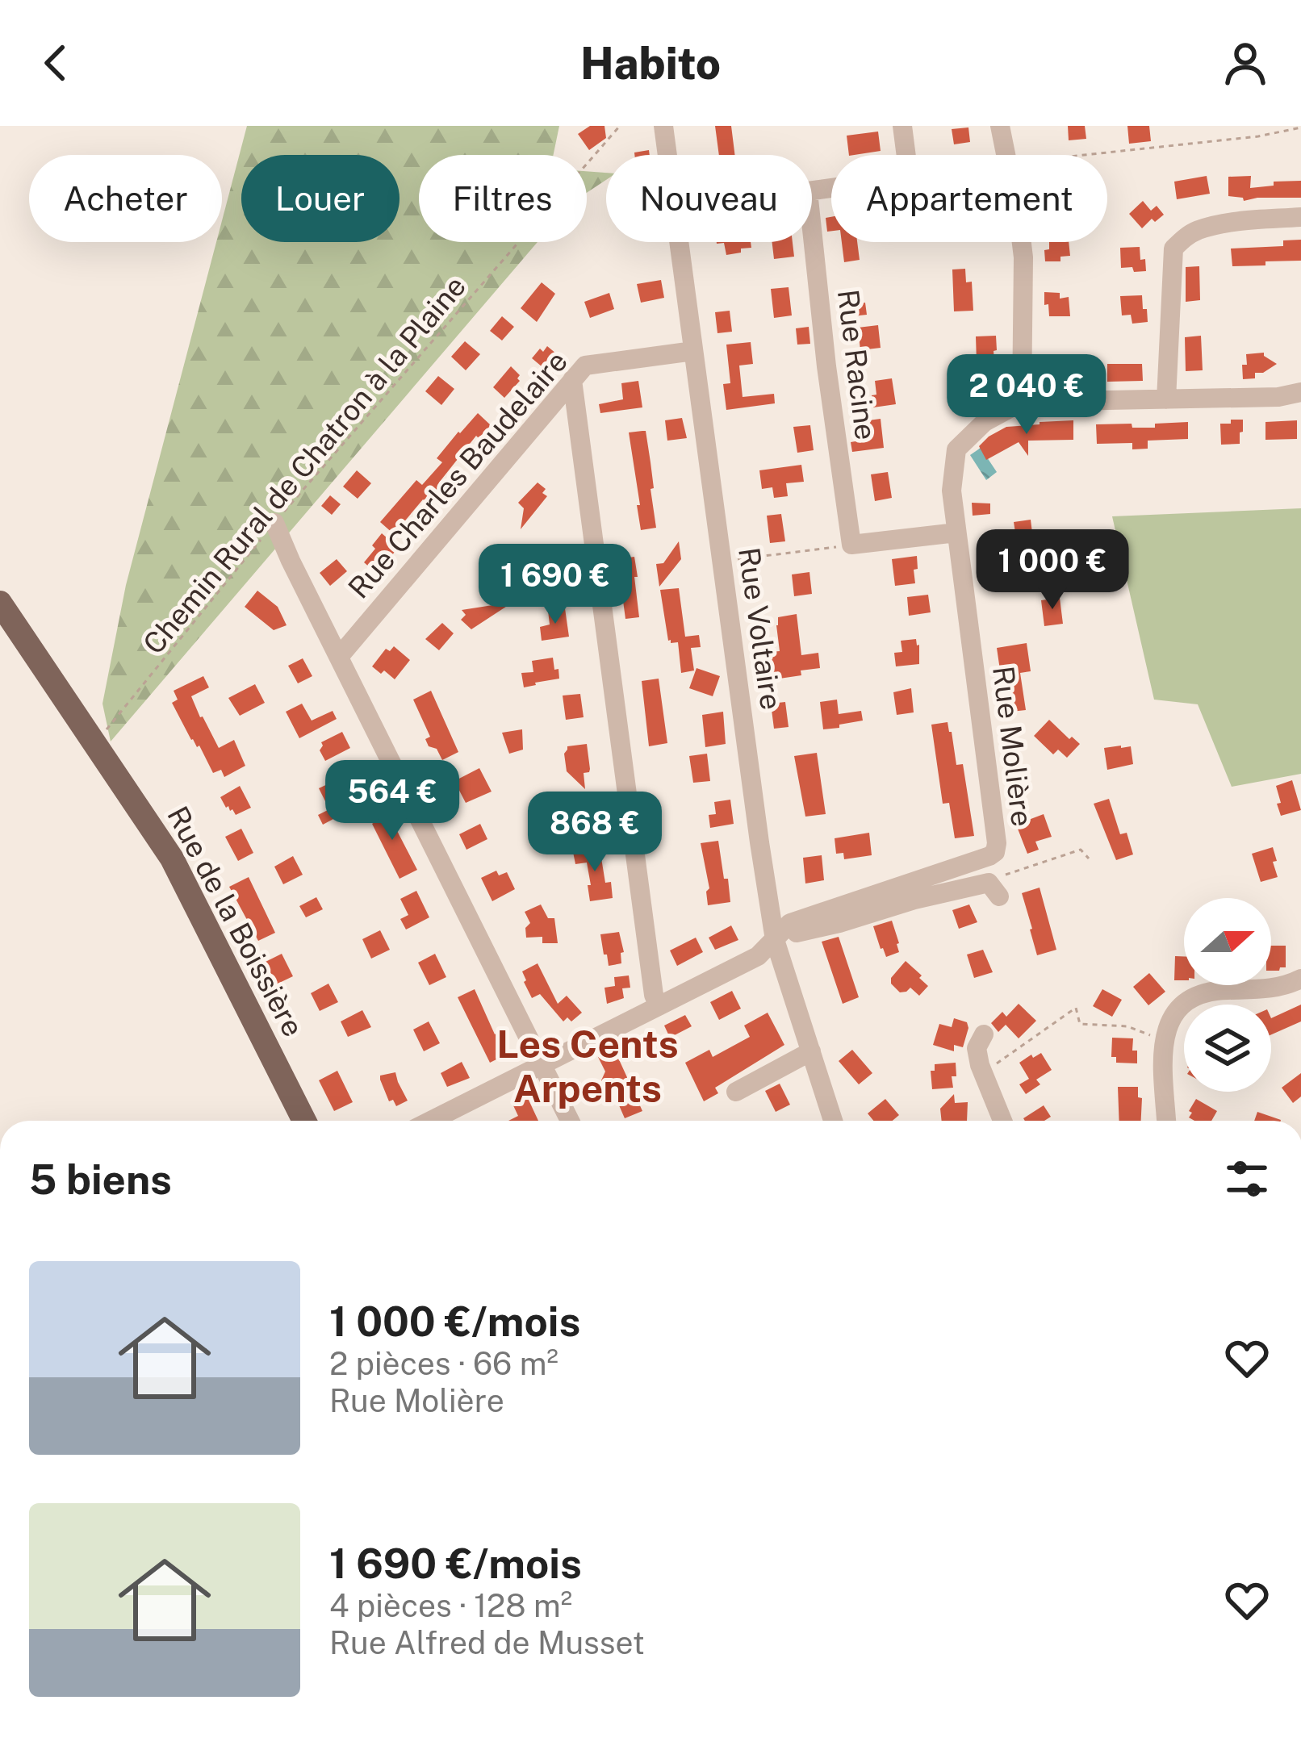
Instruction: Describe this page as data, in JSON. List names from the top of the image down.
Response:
{
  "streets": {
    "main road": ["Rue de la Boissière"],
    "street": [
      "Rue Racine",
      "Rue Charles Baudelaire",
      "Rue Voltaire",
      "Rue Molière"
    ],
    "path": ["Chemin Rural de Chatron à la Plaine"]
  },
  "crossings": [
    ["Chemin Rural de Chatron à la Plaine", "Rue de la Boissière"],
    ["Rue Charles Baudelaire", "Rue Voltaire"]
  ],
  "districts": ["Les Cents Arpents"],
  "north": "right",
  "page": {
    "header": "Habito",
    "chip": [
      "Acheter",
      "Louer",
      "Filtres",
      "Nouveau",
      "Appartement"
    ],
    "price": [
      "2 040 €",
      "1 000 €",
      "1 690 €",
      "564 €",
      "868 €"
    ],
    "heading": "5 biens",
    "list": [
      {
        "name": "1 000 €/mois",
        "note": "2 pièces · 66 m² · Rue Molière"
      },
      {
        "name": "1 690 €/mois",
        "note": "4 pièces · 128 m² · Rue Alfred de Musset"
      }
    ]
  }
}
